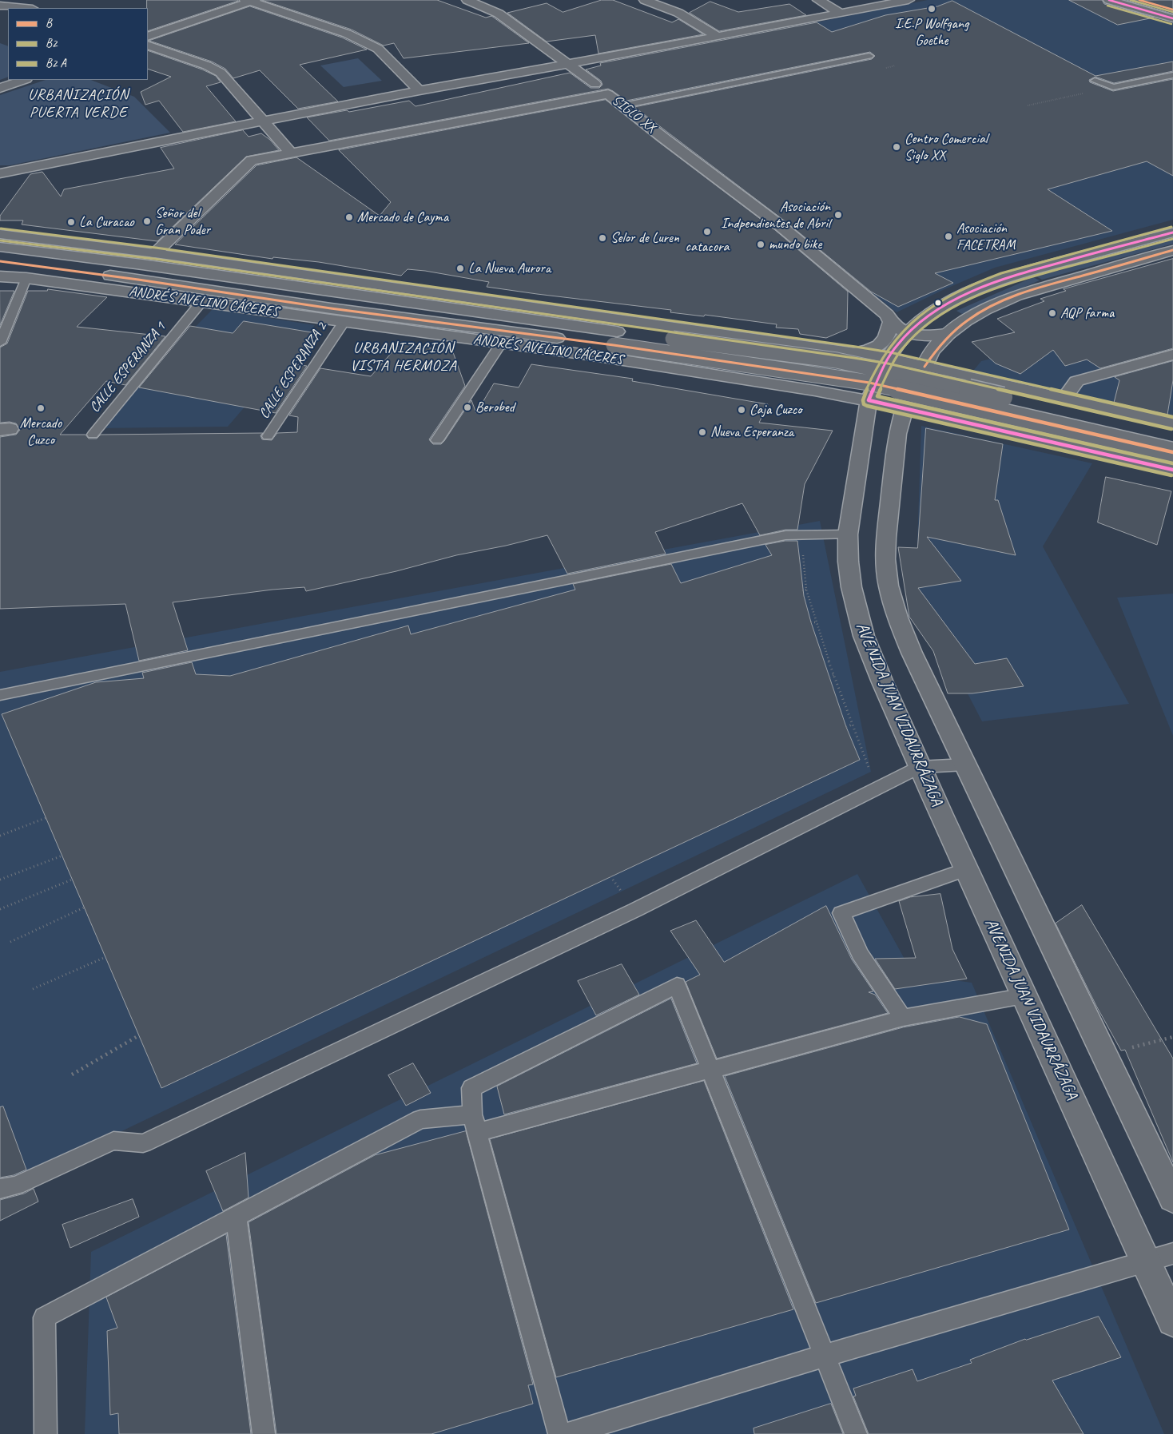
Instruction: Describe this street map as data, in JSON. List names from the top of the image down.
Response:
{
  "streets": {
    "main road": ["SIGLO XX", "ANDRÉS AVELINO CÁCERES", "AVENIDA JUAN VIDAURRÁZAGA"],
    "lane": ["CALLE ESPERANZA 1", "CALLE ESPERANZA 2"]
  },
  "crossings": [
    ["SIGLO XX", "AVENIDA JUAN VIDAURRÁZAGA"],
    ["ANDRÉS AVELINO CÁCERES", "CALLE ESPERANZA 1"],
    ["ANDRÉS AVELINO CÁCERES", "CALLE ESPERANZA 2"],
    ["ANDRÉS AVELINO CÁCERES", "AVENIDA JUAN VIDAURRÁZAGA"]
  ],
  "districts": ["URBANIZACIÓN PUERTA VERDE", "URBANIZACIÓN VISTA HERMOZA"],
  "places": [
    "I.E.P Wolfgang Goethe",
    "Centro Comercial Siglo XX",
    "Asociación Indpendientes de Abril",
    "Mercado de Cayma",
    "Señor del Gran Poder",
    "La Curacao",
    "catacora",
    "Asociación FACETRAM",
    "Selor de Luren",
    "mundo bike",
    "La Nueva Aurora",
    "AQP farma",
    "Berobed",
    "Mercado Cuzco",
    "Caja Cuzco",
    "Nueva Esperanza"
  ],
  "lines": ["transit line B", "transit line B2"],
  "legend": ["B", "B2", "B2 A"]
}
